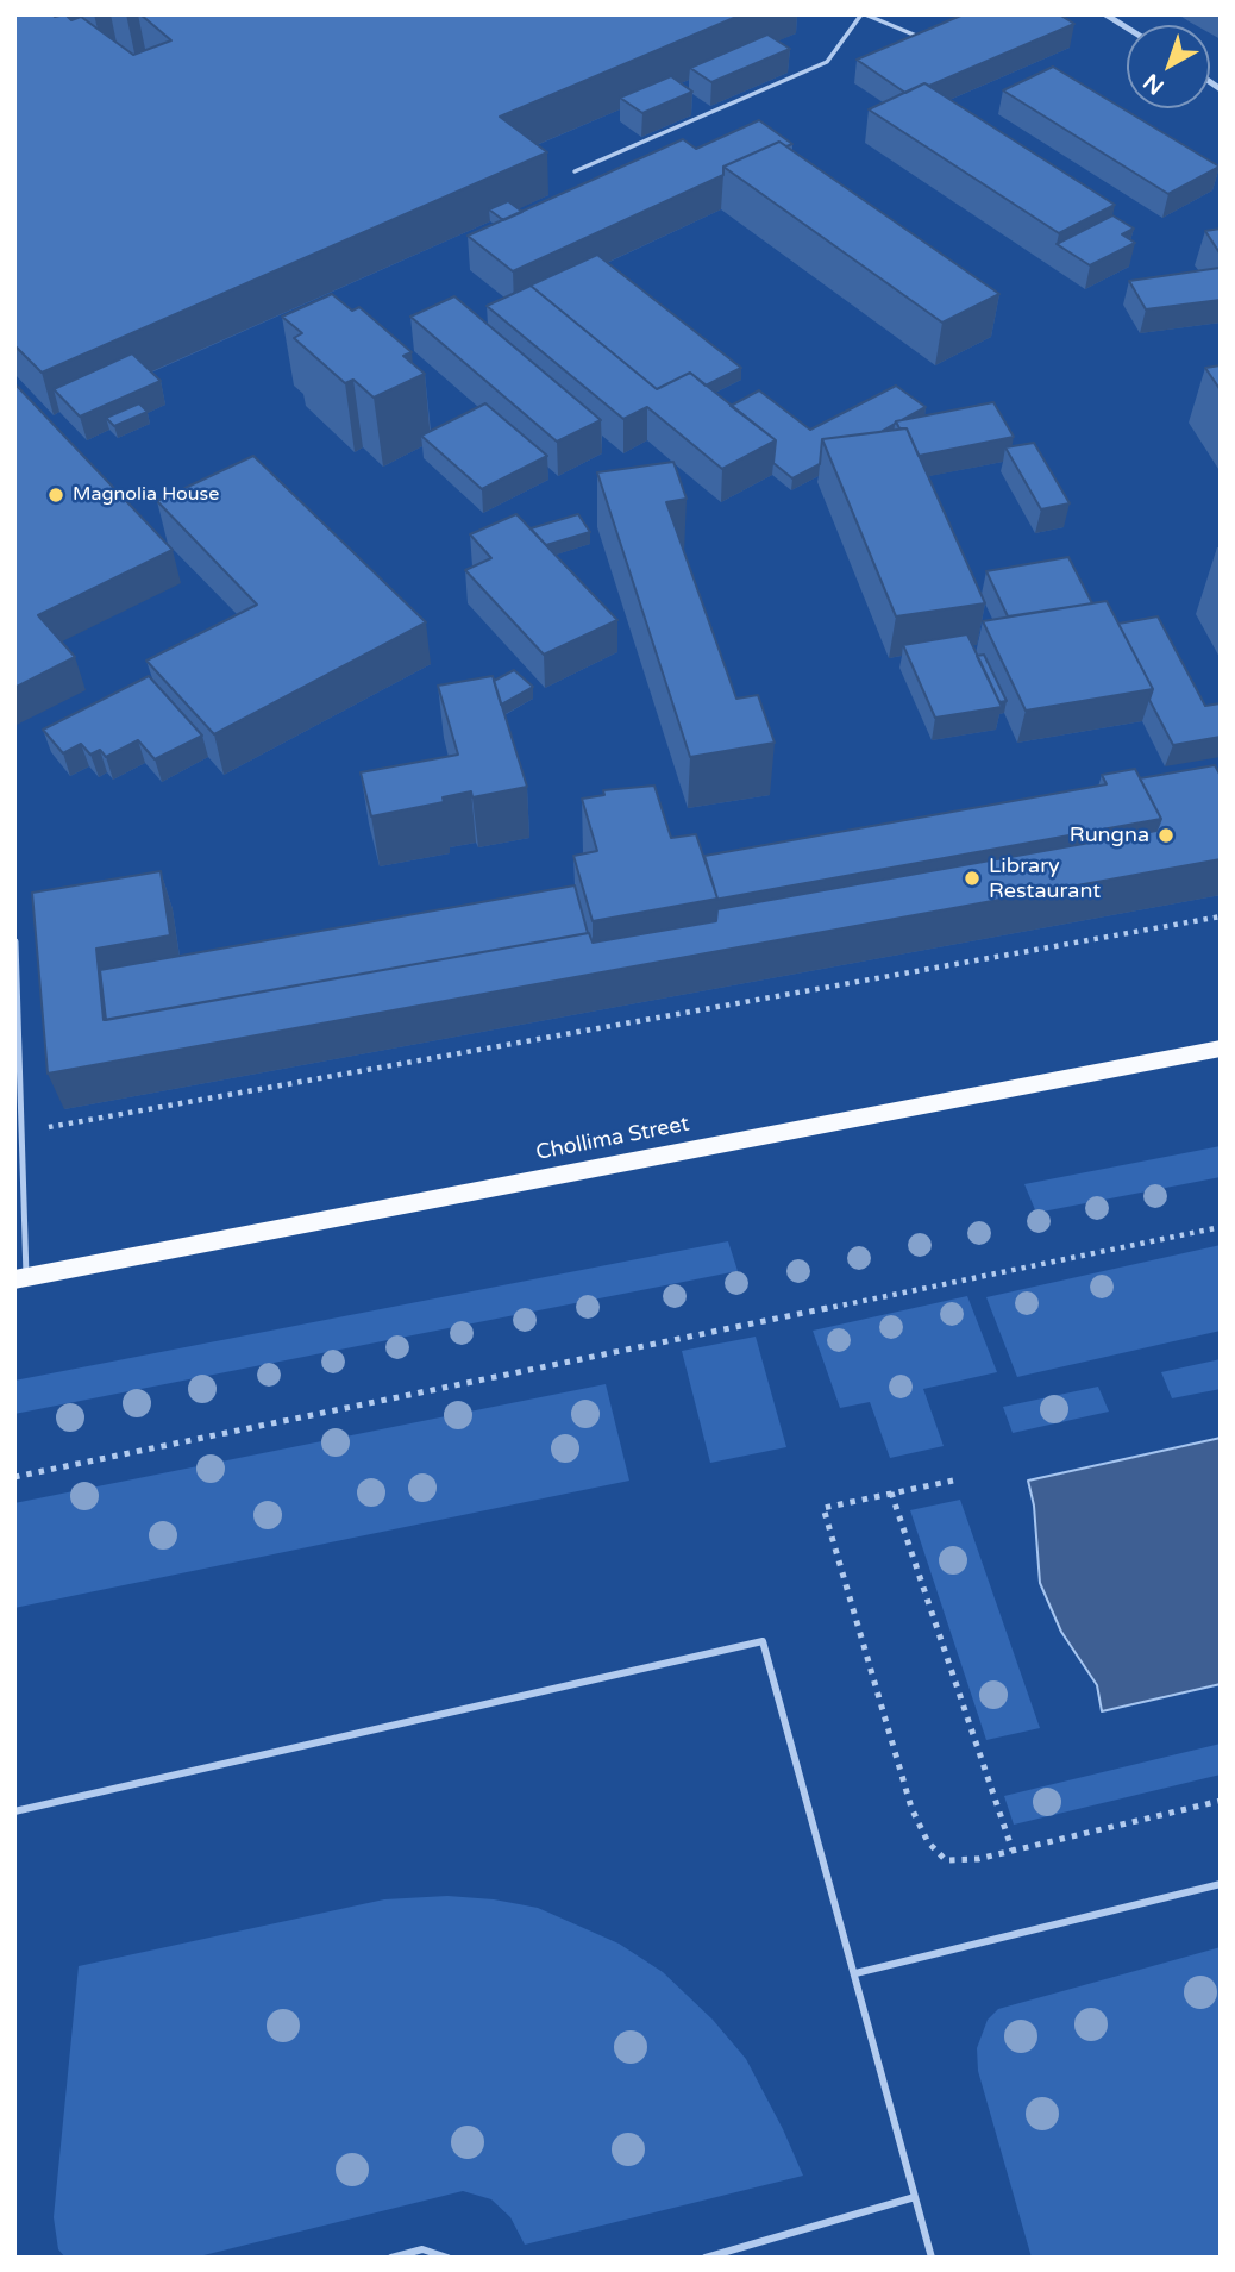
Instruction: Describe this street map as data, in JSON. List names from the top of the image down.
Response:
{
  "streets": {
    "main road": ["Chollima Street"]
  },
  "places": ["Magnolia House", "Rungna", "Library Restaurant"],
  "north": "bottom left"
}
